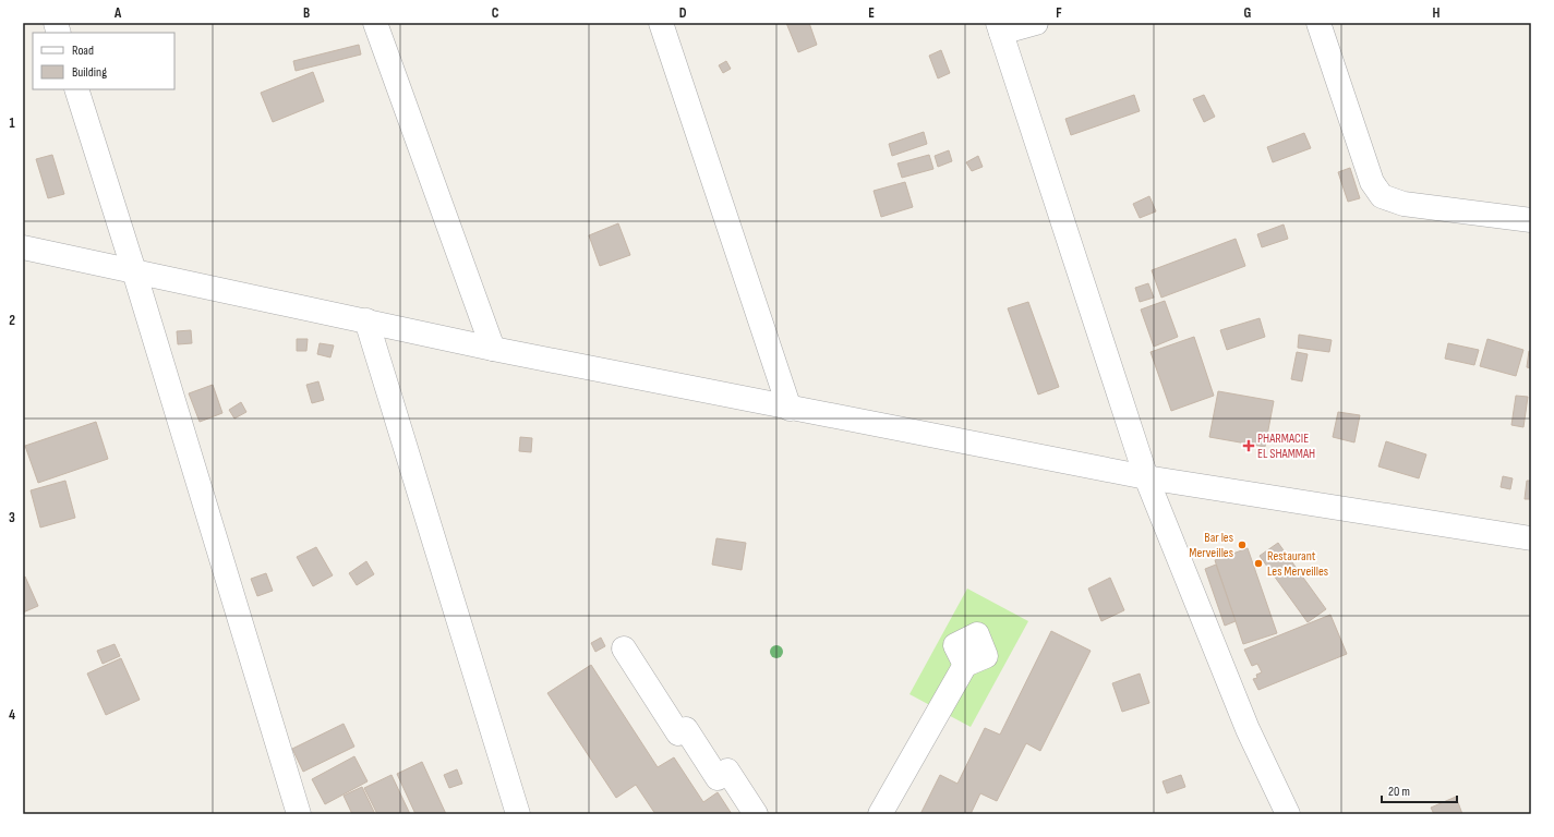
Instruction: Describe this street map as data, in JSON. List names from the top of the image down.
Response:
{
  "places": {
    "health": ["PHARMACIE EL SHAMMAH"],
    "other": ["Bar les Merveilles", "Restaurant Les Merveilles"]
  },
  "legend": ["Road", "Building"],
  "scale_bar": "20 m",
  "grid": {
    "columns": [
      "A",
      "B",
      "C",
      "D",
      "E",
      "F",
      "G",
      "H"
    ],
    "rows": [
      "1",
      "2",
      "3",
      "4"
    ]
  }
}
